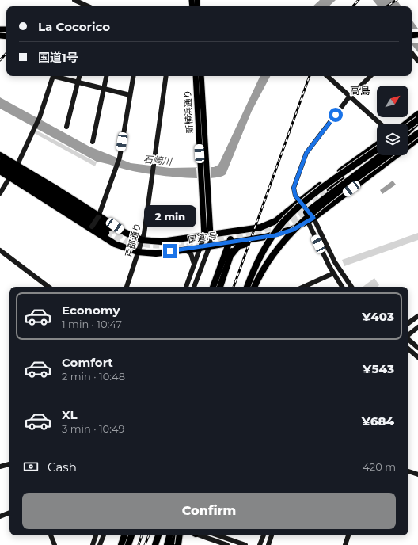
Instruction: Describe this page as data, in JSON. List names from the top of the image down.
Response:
{
  "streets": {
    "highway": ["国道1号"],
    "main road": ["新横浜通り"],
    "street": ["戸部通り"]
  },
  "crossings": [
    ["国道1号", "戸部通り"]
  ],
  "districts": ["高島"],
  "water": ["石崎川"],
  "north": "top right",
  "page": {
    "banner": ["La Cocorico", "国道1号"],
    "bubble": "2 min",
    "list": [
      {
        "name": "Economy",
        "note": "1 min · 10:47",
        "value": "¥403"
      },
      {
        "name": "Comfort",
        "note": "2 min · 10:48",
        "value": "¥543"
      },
      {
        "name": "XL",
        "note": "3 min · 10:49",
        "value": "¥684"
      }
    ],
    "pay": ["Cash", "420 m"],
    "buttons": "Confirm"
  }
}
